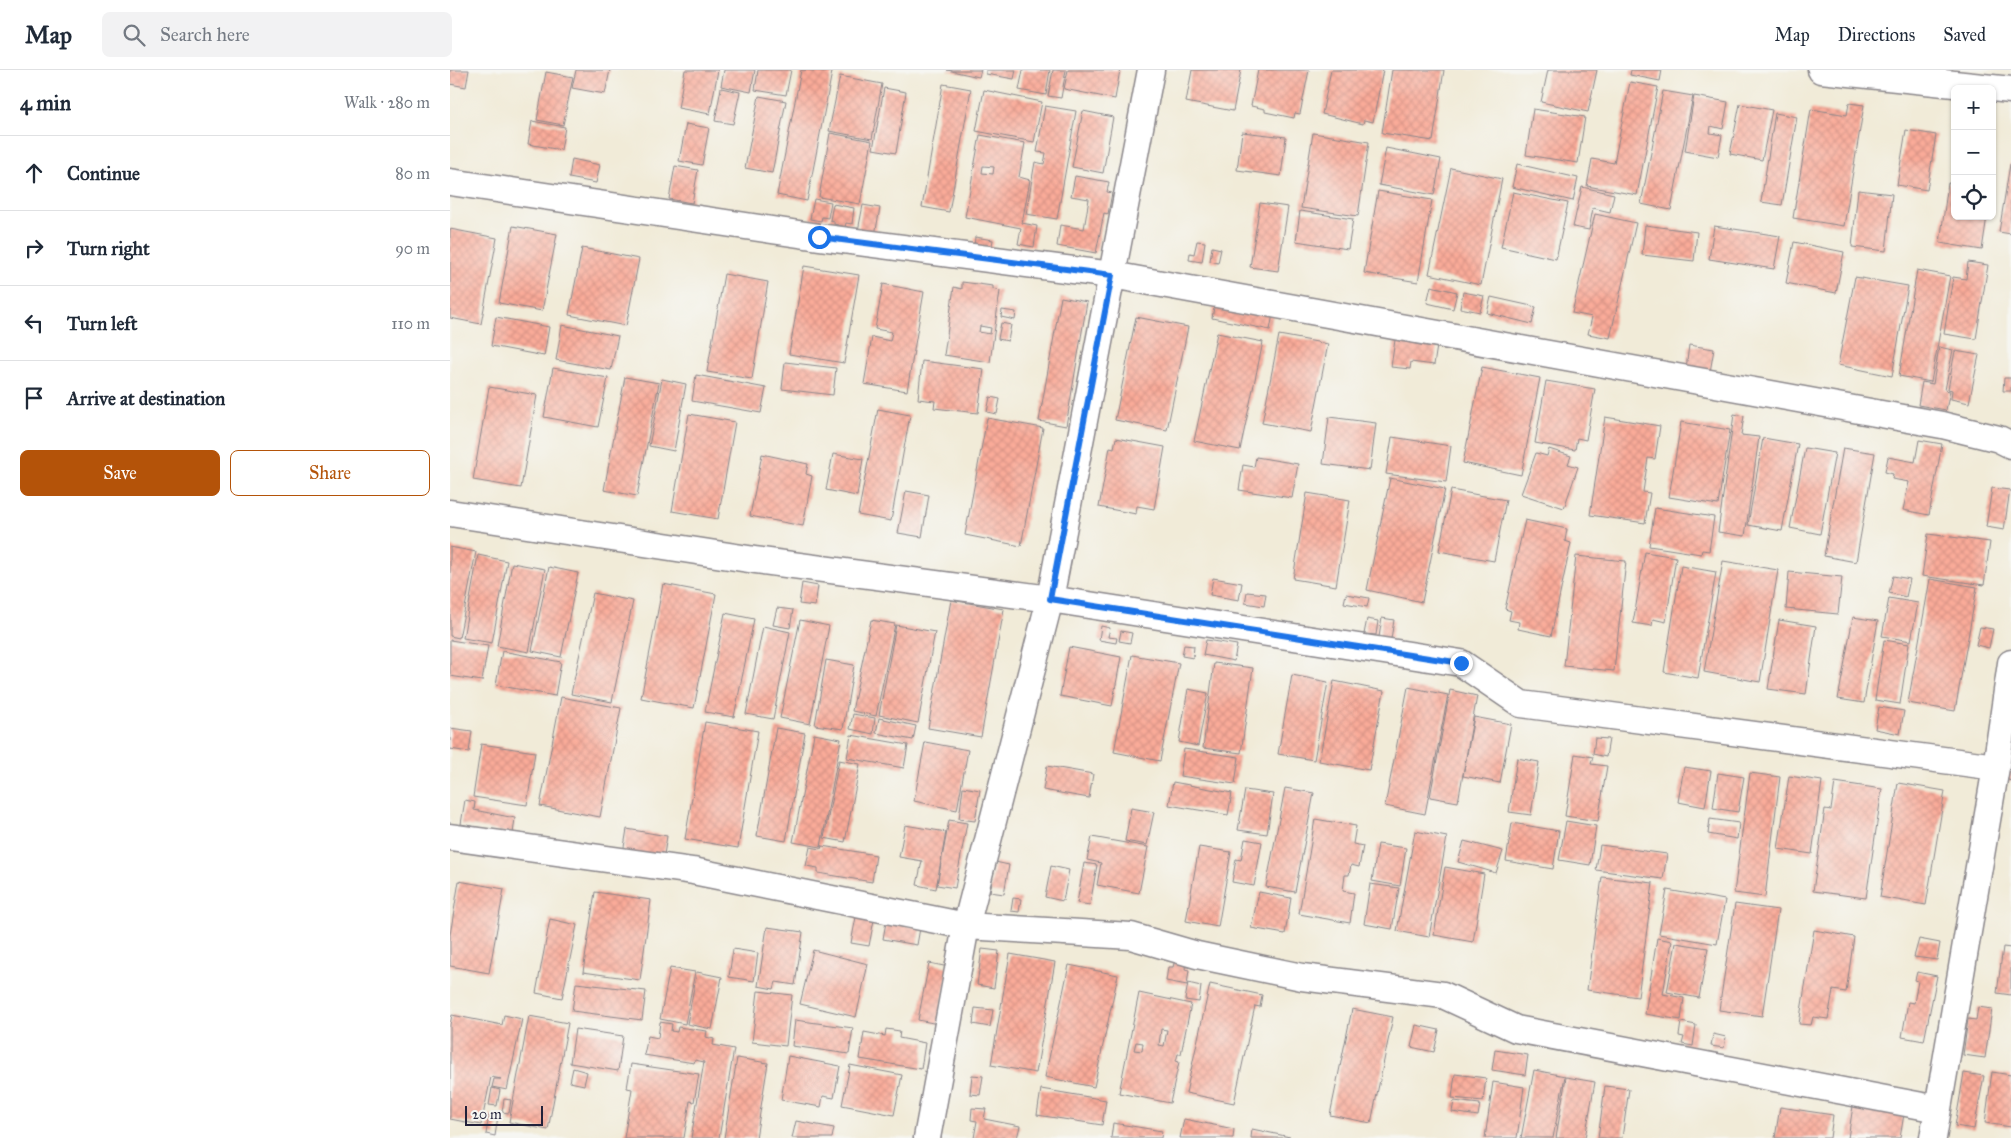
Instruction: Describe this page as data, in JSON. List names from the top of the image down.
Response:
{
  "scale_bar": "20 m",
  "page": {
    "header": "Map",
    "search": "Search here",
    "nav": ["Map", "Directions", "Saved"],
    "heading": ["4 min", "Walk · 280 m"],
    "map_buttons": ["+", "−"],
    "list": [
      ["Continue", "80 m"],
      ["Turn right", "90 m"],
      ["Turn left", "110 m"],
      "Arrive at destination"
    ],
    "buttons": ["Save", "Share"],
    "scale": "20 m"
  }
}
